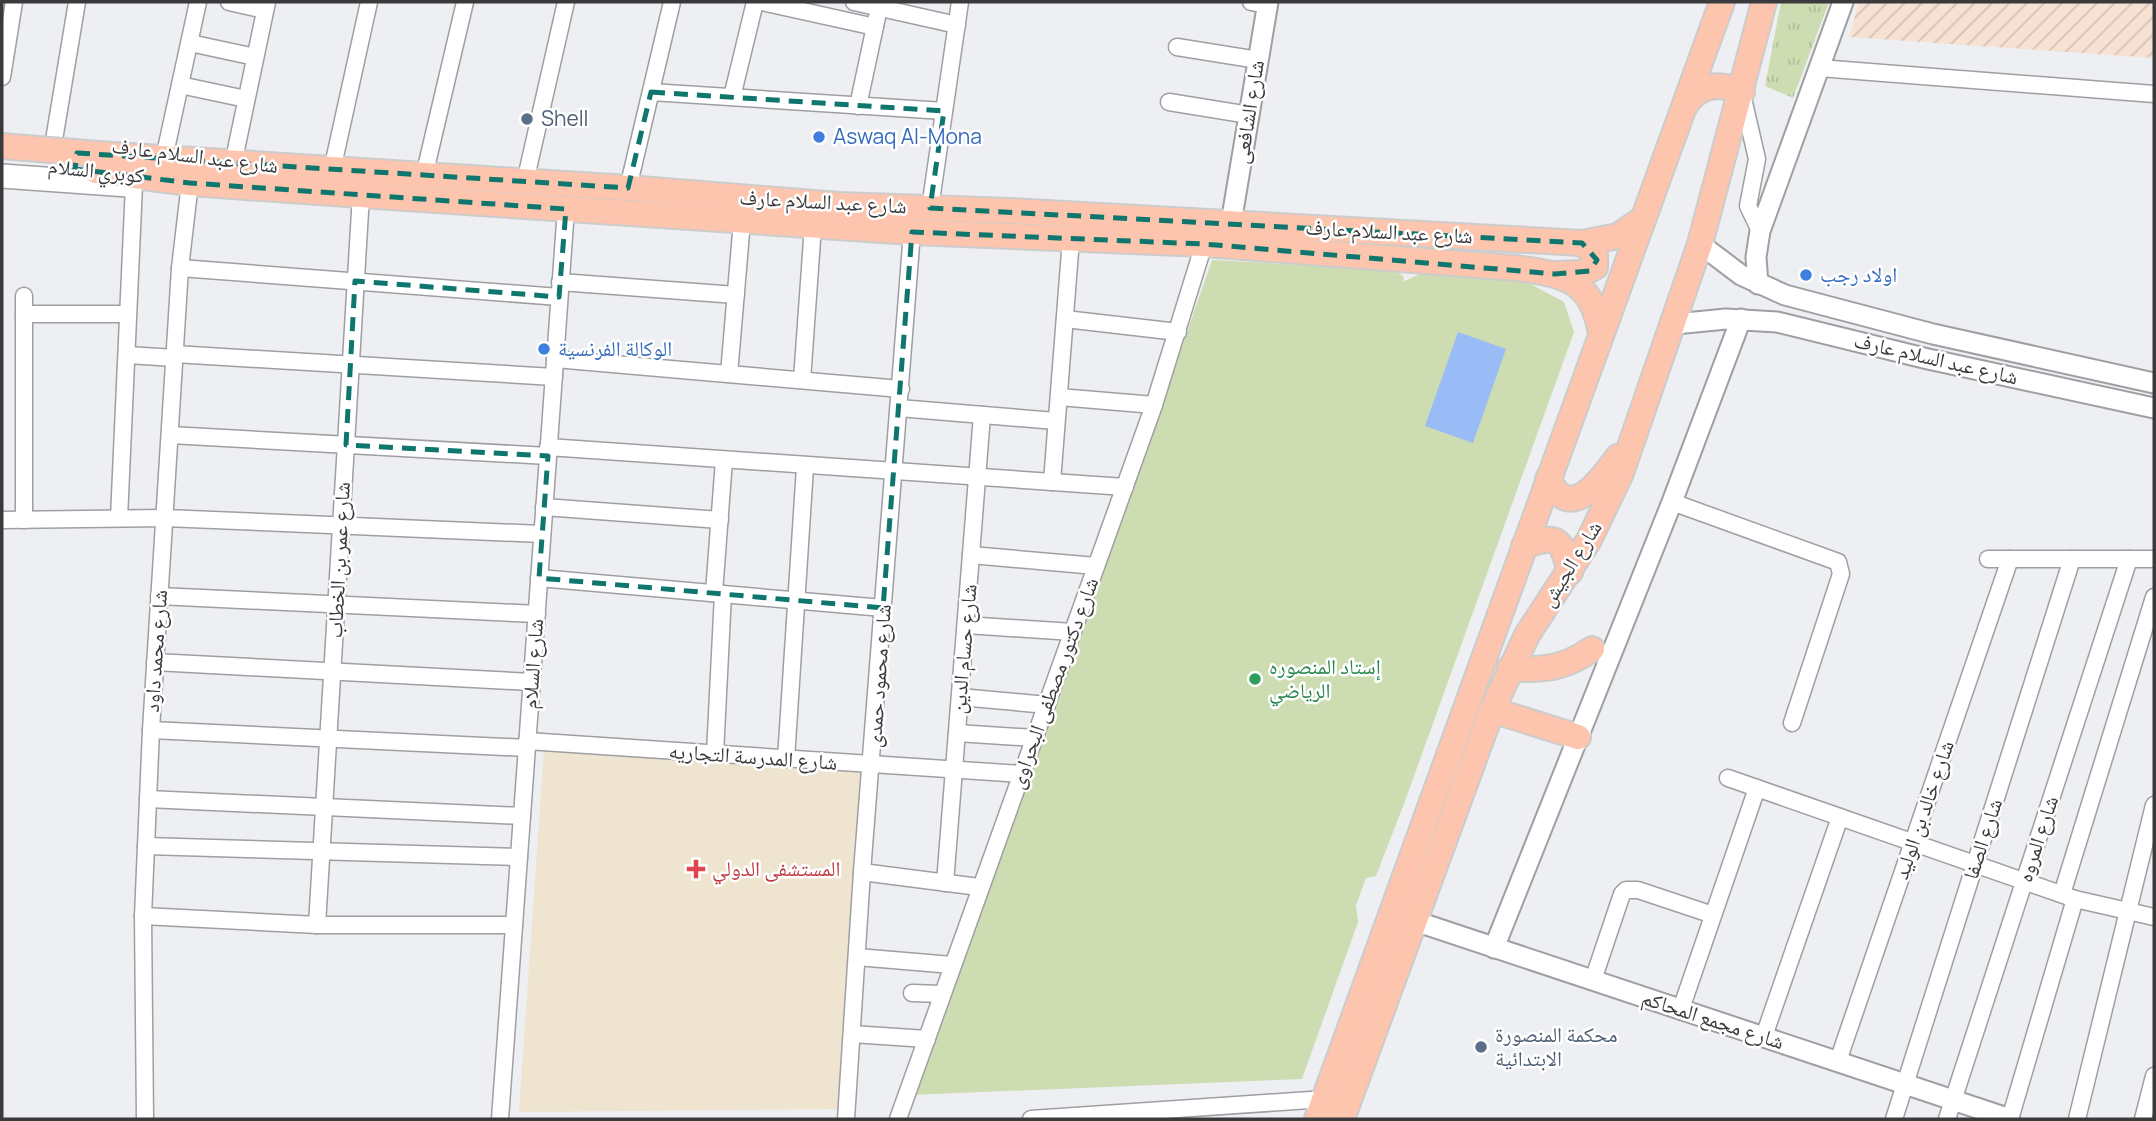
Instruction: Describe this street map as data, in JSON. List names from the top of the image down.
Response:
{
  "streets": {
    "main road": ["شارع عبد السلام عارف", "كوبري السلام", "شارع الجيش"],
    "street": [
      "شارع الشافعى",
      "شارع عمر بن الخطاب",
      "شارع حسام الدين",
      "شارع محمد داود",
      "شارع السلام",
      "شارع محمود حمدى",
      "شارع دكتور مصطفى البحراوى",
      "شارع المدرسة التجاريه",
      "شارع خالد بن الوليد",
      "شارع الصفا",
      "شارع المروه",
      "شارع مجمع المحاكم"
    ]
  },
  "crossings": [
    ["شارع الشافعى", "شارع عبد السلام عارف"],
    ["شارع عبد السلام عارف", "كوبري السلام"],
    ["شارع عبد السلام عارف", "شارع عمر بن الخطاب"],
    ["شارع عبد السلام عارف", "شارع الجيش"],
    ["شارع عبد السلام عارف", "شارع محمد داود"],
    ["شارع عبد السلام عارف", "شارع السلام"],
    ["شارع عبد السلام عارف", "شارع محمود حمدى"],
    ["شارع عبد السلام عارف", "شارع دكتور مصطفى البحراوى"],
    ["كوبري السلام", "شارع محمد داود"],
    ["شارع عمر بن الخطاب", "شارع المدرسة التجاريه"],
    ["شارع الجيش", "شارع مجمع المحاكم"],
    ["شارع حسام الدين", "شارع المدرسة التجاريه"],
    ["شارع محمد داود", "شارع المدرسة التجاريه"],
    ["شارع السلام", "شارع المدرسة التجاريه"],
    ["شارع محمود حمدى", "شارع المدرسة التجاريه"],
    ["شارع دكتور مصطفى البحراوى", "شارع المدرسة التجاريه"],
    ["شارع خالد بن الوليد", "شارع مجمع المحاكم"],
    ["شارع الصفا", "شارع مجمع المحاكم"],
    ["شارع المروه", "شارع مجمع المحاكم"]
  ],
  "places": {
    "other": [
      "Shell",
      "Aswaq Al-Mona",
      "اولاد رجب",
      "الوكالة الفرنسية",
      "إستاد المنصوره الرياضي",
      "محكمة المنصورة الابتدائية"
    ],
    "health": ["المستشفى الدولي"]
  }
}
